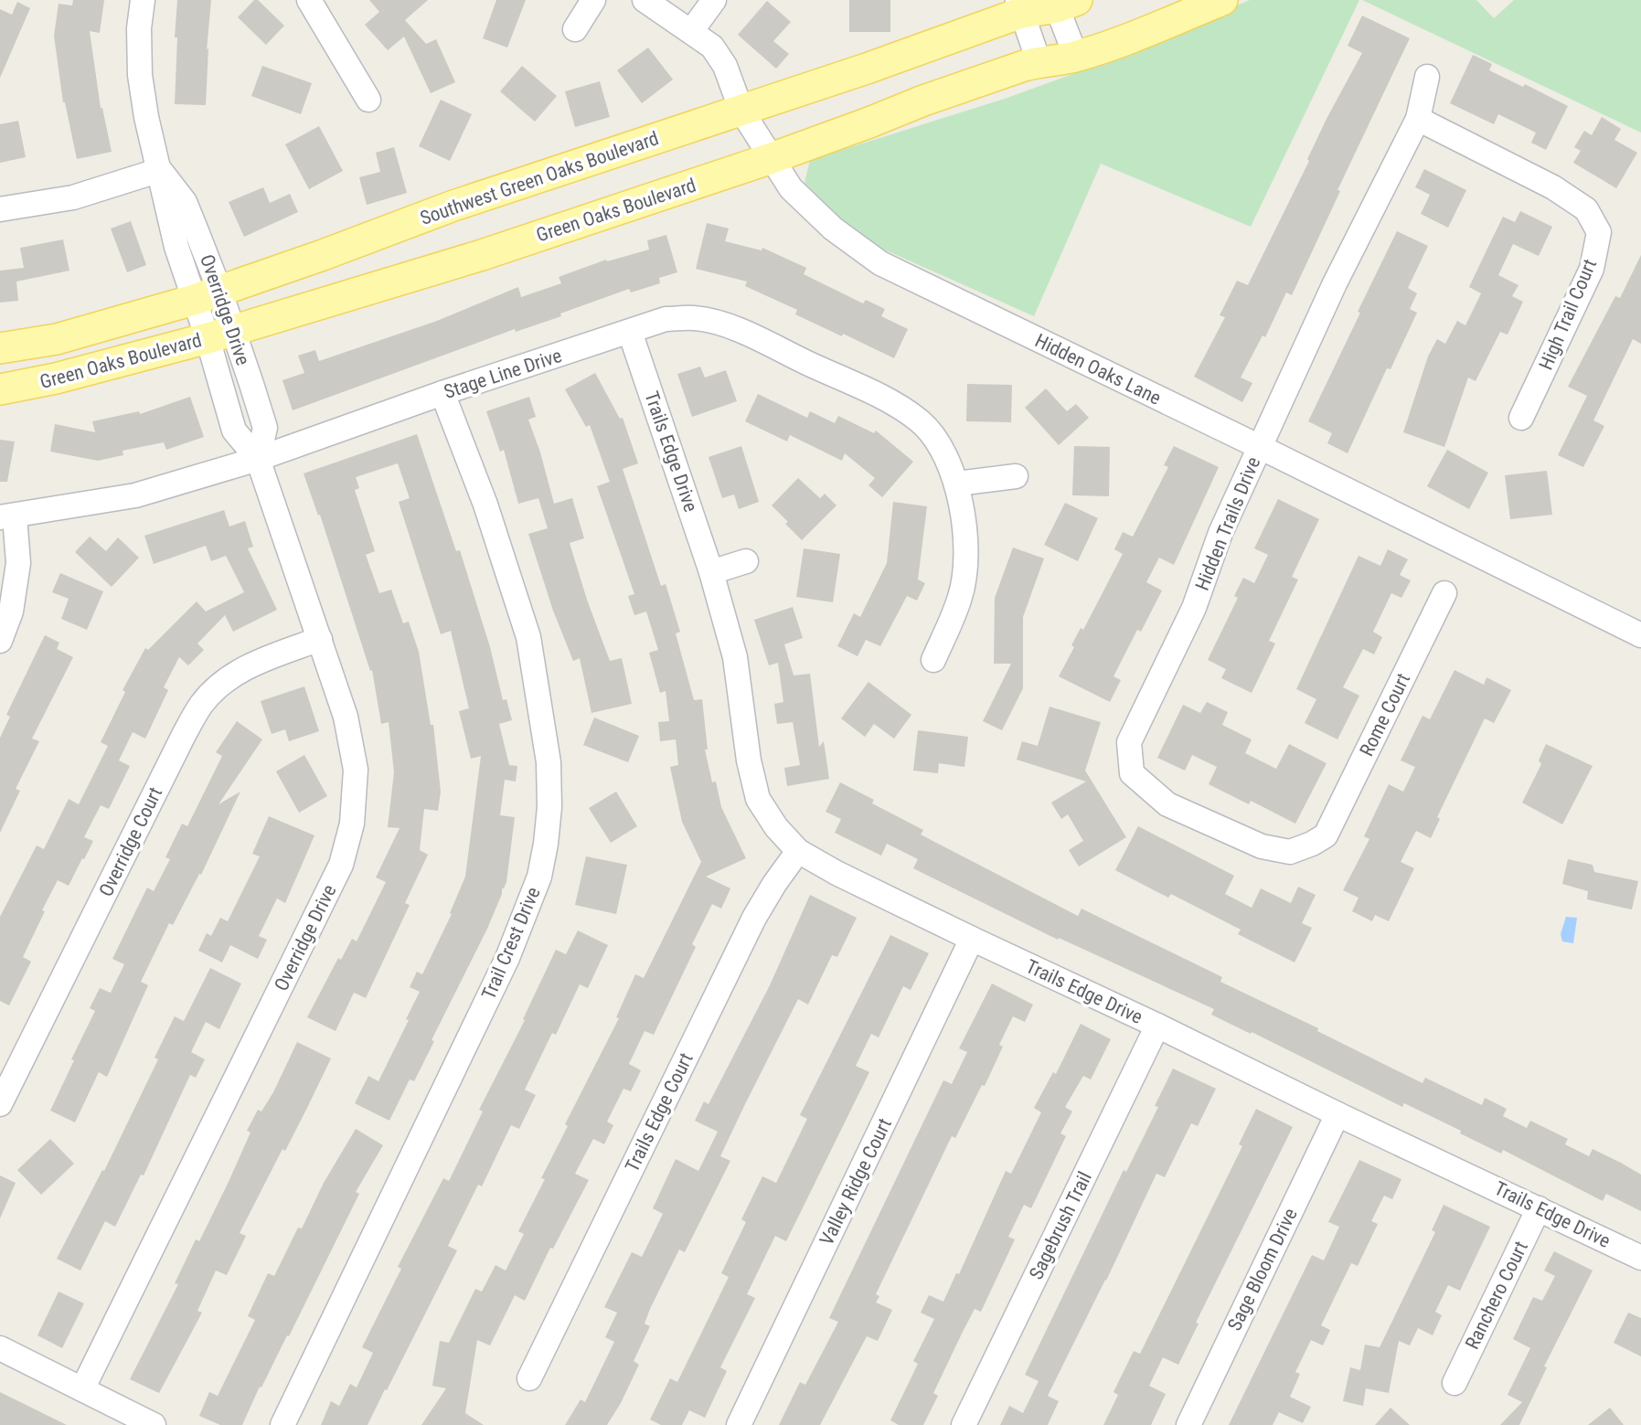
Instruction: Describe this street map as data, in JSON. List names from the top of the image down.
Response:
{
  "streets": {
    "main road": ["Southwest Green Oaks Boulevard", "Green Oaks Boulevard"],
    "street": [
      "Overridge Drive",
      "High Trail Court",
      "Hidden Oaks Lane",
      "Stage Line Drive",
      "Trails Edge Drive",
      "Hidden Trails Drive",
      "Rome Court",
      "Overridge Court",
      "Trail Crest Drive",
      "Trails Edge Court",
      "Valley Ridge Court",
      "Sagebrush Trail",
      "Sage Bloom Drive",
      "Ranchero Court"
    ]
  },
  "crossings": [
    ["Southwest Green Oaks Boulevard", "Overridge Drive"],
    ["Southwest Green Oaks Boulevard", "Hidden Oaks Lane"],
    ["Green Oaks Boulevard", "Overridge Drive"],
    ["Green Oaks Boulevard", "Hidden Oaks Lane"],
    ["Overridge Drive", "Stage Line Drive"],
    ["Overridge Drive", "Overridge Court"],
    ["High Trail Court", "Hidden Trails Drive"],
    ["Hidden Oaks Lane", "Hidden Trails Drive"],
    ["Stage Line Drive", "Trails Edge Drive"],
    ["Stage Line Drive", "Trail Crest Drive"],
    ["Trails Edge Drive", "Trails Edge Court"],
    ["Trails Edge Drive", "Valley Ridge Court"],
    ["Trails Edge Drive", "Sagebrush Trail"],
    ["Trails Edge Drive", "Sage Bloom Drive"],
    ["Trails Edge Drive", "Ranchero Court"],
    ["Hidden Trails Drive", "Rome Court"]
  ]
}
